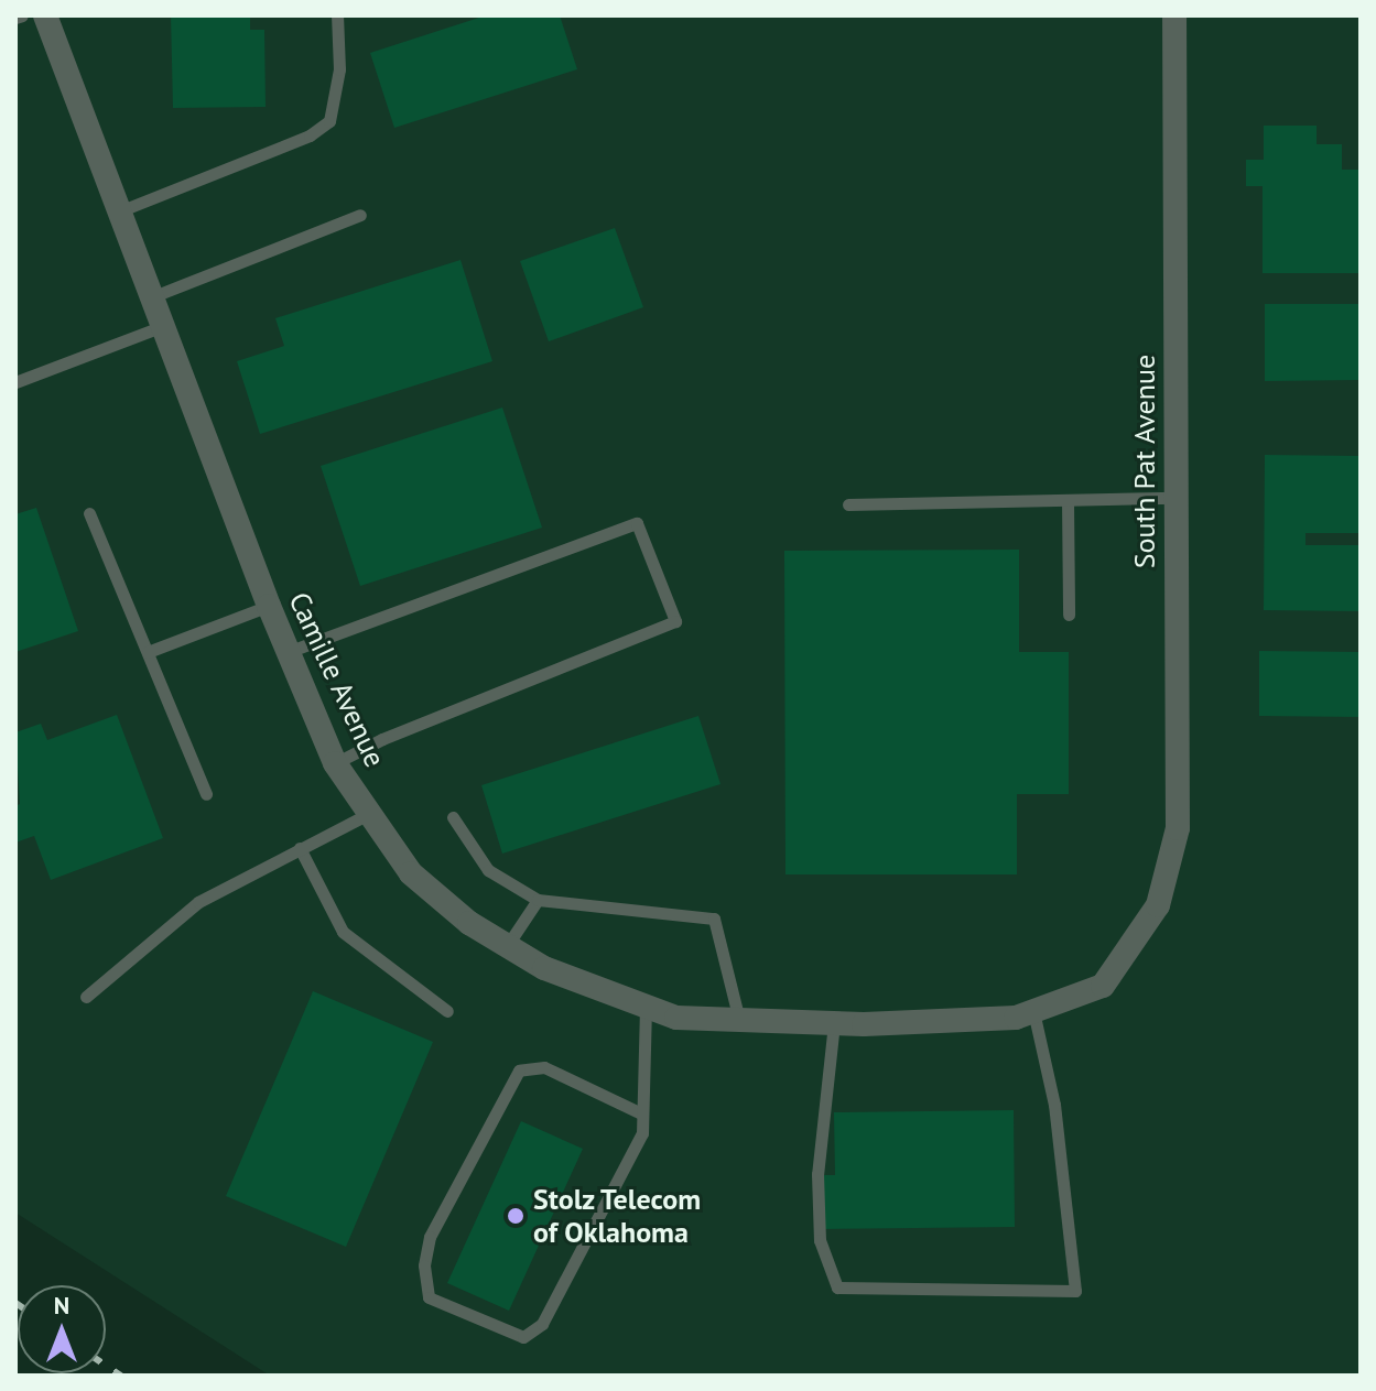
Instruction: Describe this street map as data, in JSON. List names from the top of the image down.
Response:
{
  "streets": {
    "street": ["South Pat Avenue", "Camille Avenue"]
  },
  "crossings": [
    ["South Pat Avenue", "Camille Avenue"]
  ],
  "places": ["Stolz Telecom of Oklahoma"],
  "north": "top"
}
